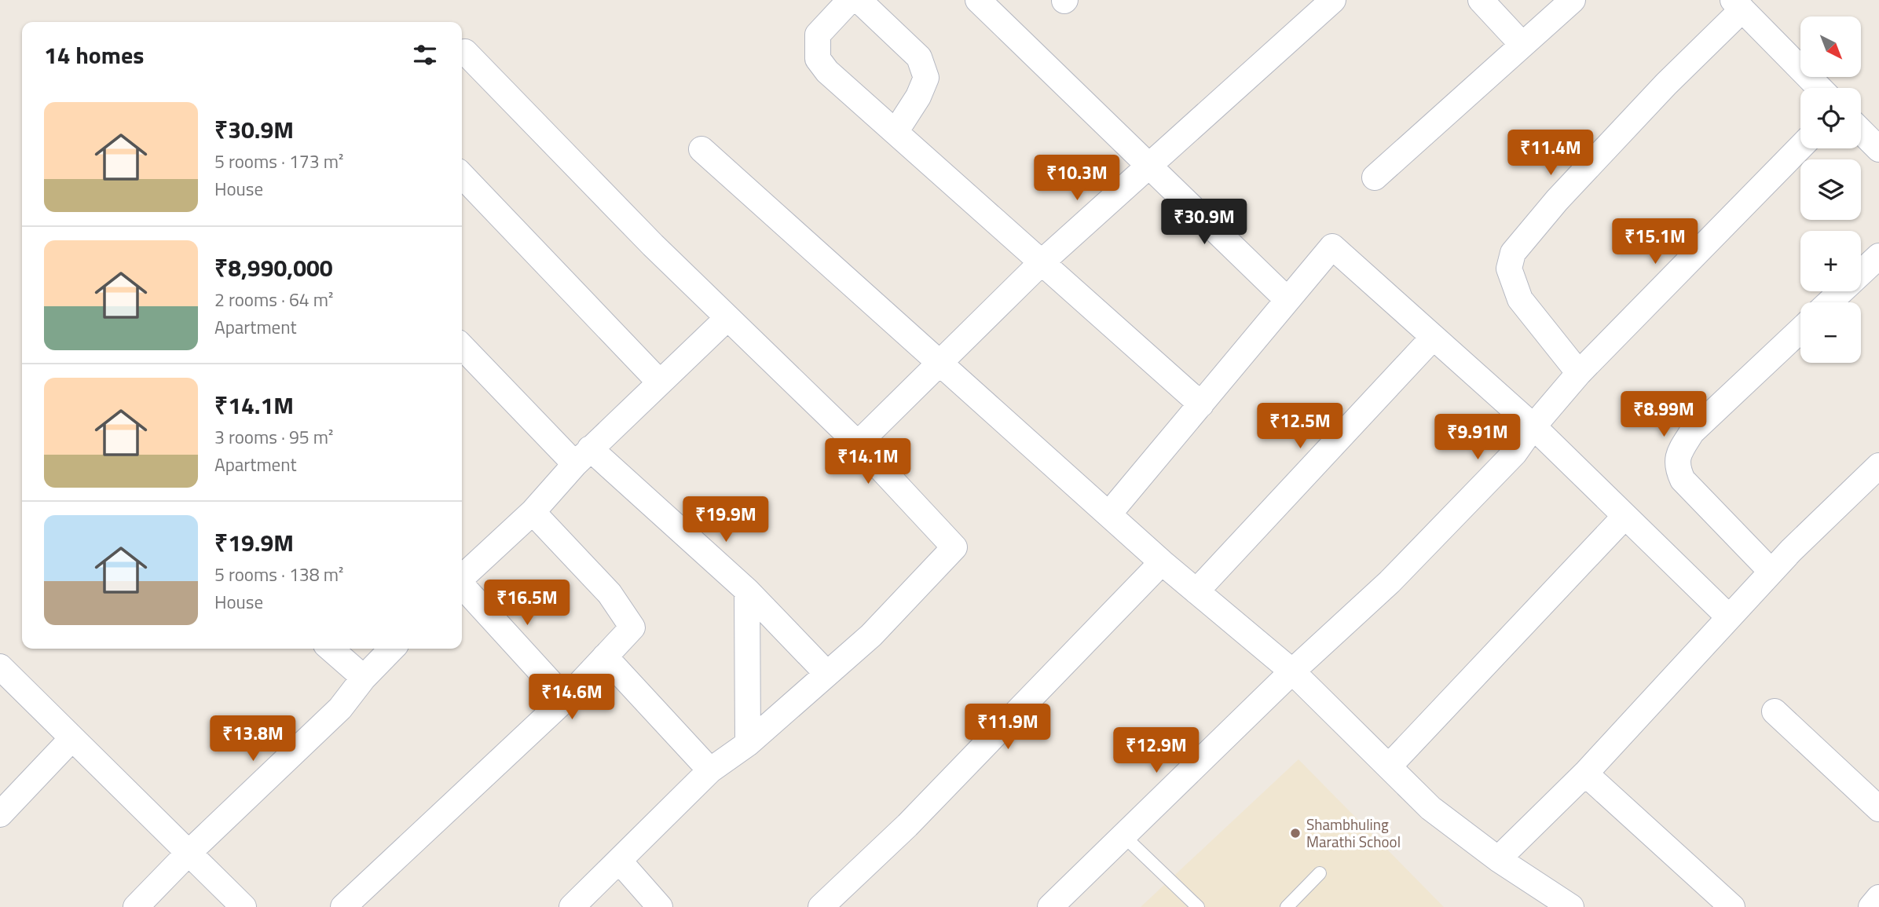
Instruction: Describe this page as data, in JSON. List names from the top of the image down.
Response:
{
  "places": ["Shambhuling Marathi School"],
  "north": "bottom right",
  "page": {
    "map_buttons": ["+", "−"],
    "heading": "14 homes",
    "list": [
      {
        "name": "₹30.9M",
        "note": "5 rooms · 173 m² · House"
      },
      {
        "name": "₹8,990,000",
        "note": "2 rooms · 64 m² · Apartment"
      },
      {
        "name": "₹14.1M",
        "note": "3 rooms · 95 m² · Apartment"
      },
      {
        "name": "₹19.9M",
        "note": "5 rooms · 138 m² · House"
      }
    ],
    "price": [
      "₹11.4M",
      "₹10.3M",
      "₹30.9M",
      "₹15.1M",
      "₹8.99M",
      "₹12.5M",
      "₹9.91M",
      "₹14.1M",
      "₹19.9M",
      "₹16.5M",
      "₹14.6M",
      "₹11.9M",
      "₹13.8M",
      "₹12.9M"
    ]
  }
}
